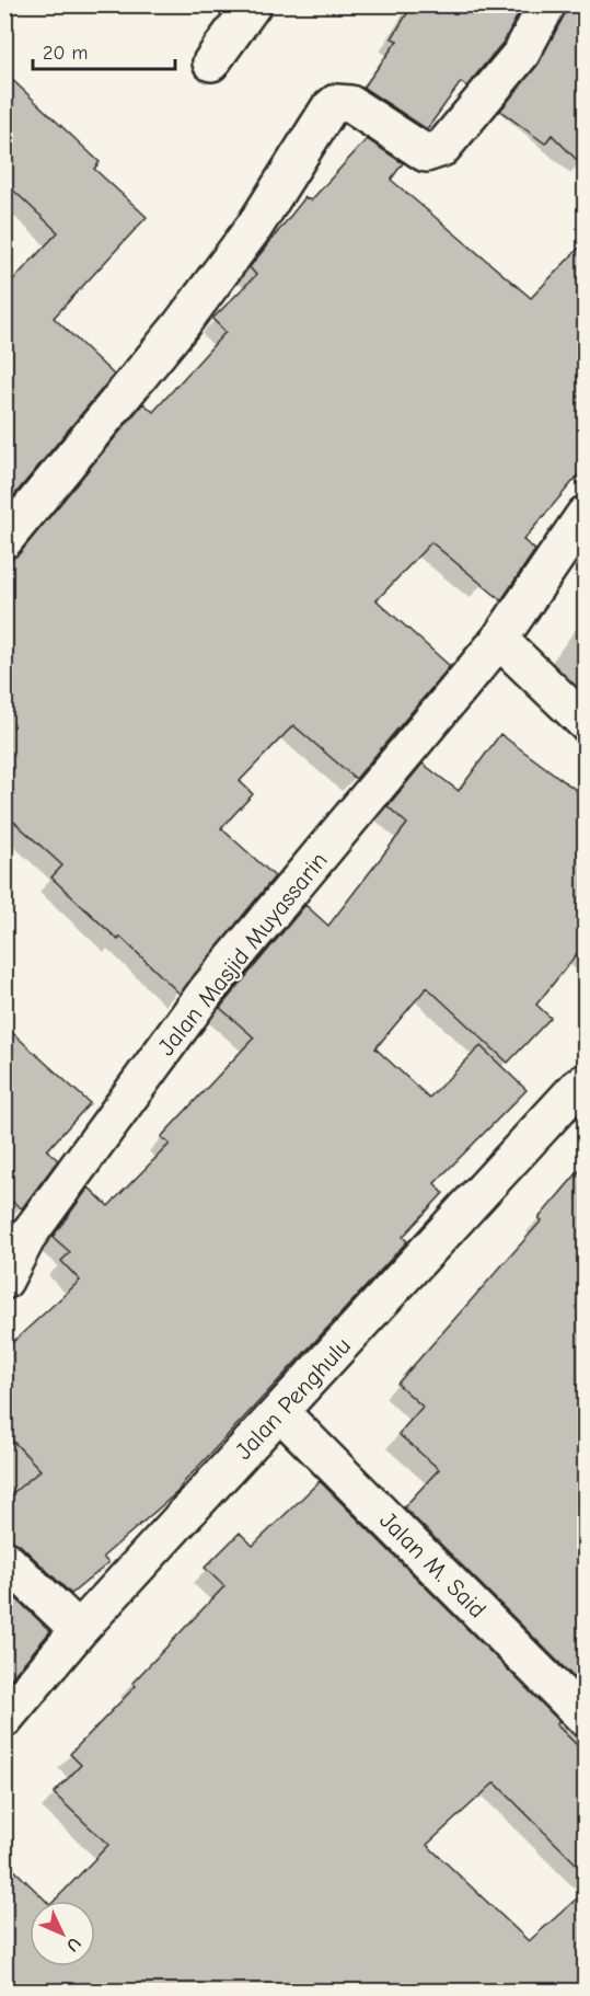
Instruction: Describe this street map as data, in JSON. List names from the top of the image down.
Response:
{
  "streets": {
    "street": ["Jalan Masjid Muyassarin", "Jalan Penghulu", "Jalan M. Said"]
  },
  "crossings": [
    ["Jalan Penghulu", "Jalan M. Said"]
  ],
  "scale_bar": "20 m",
  "north": "bottom right"
}
